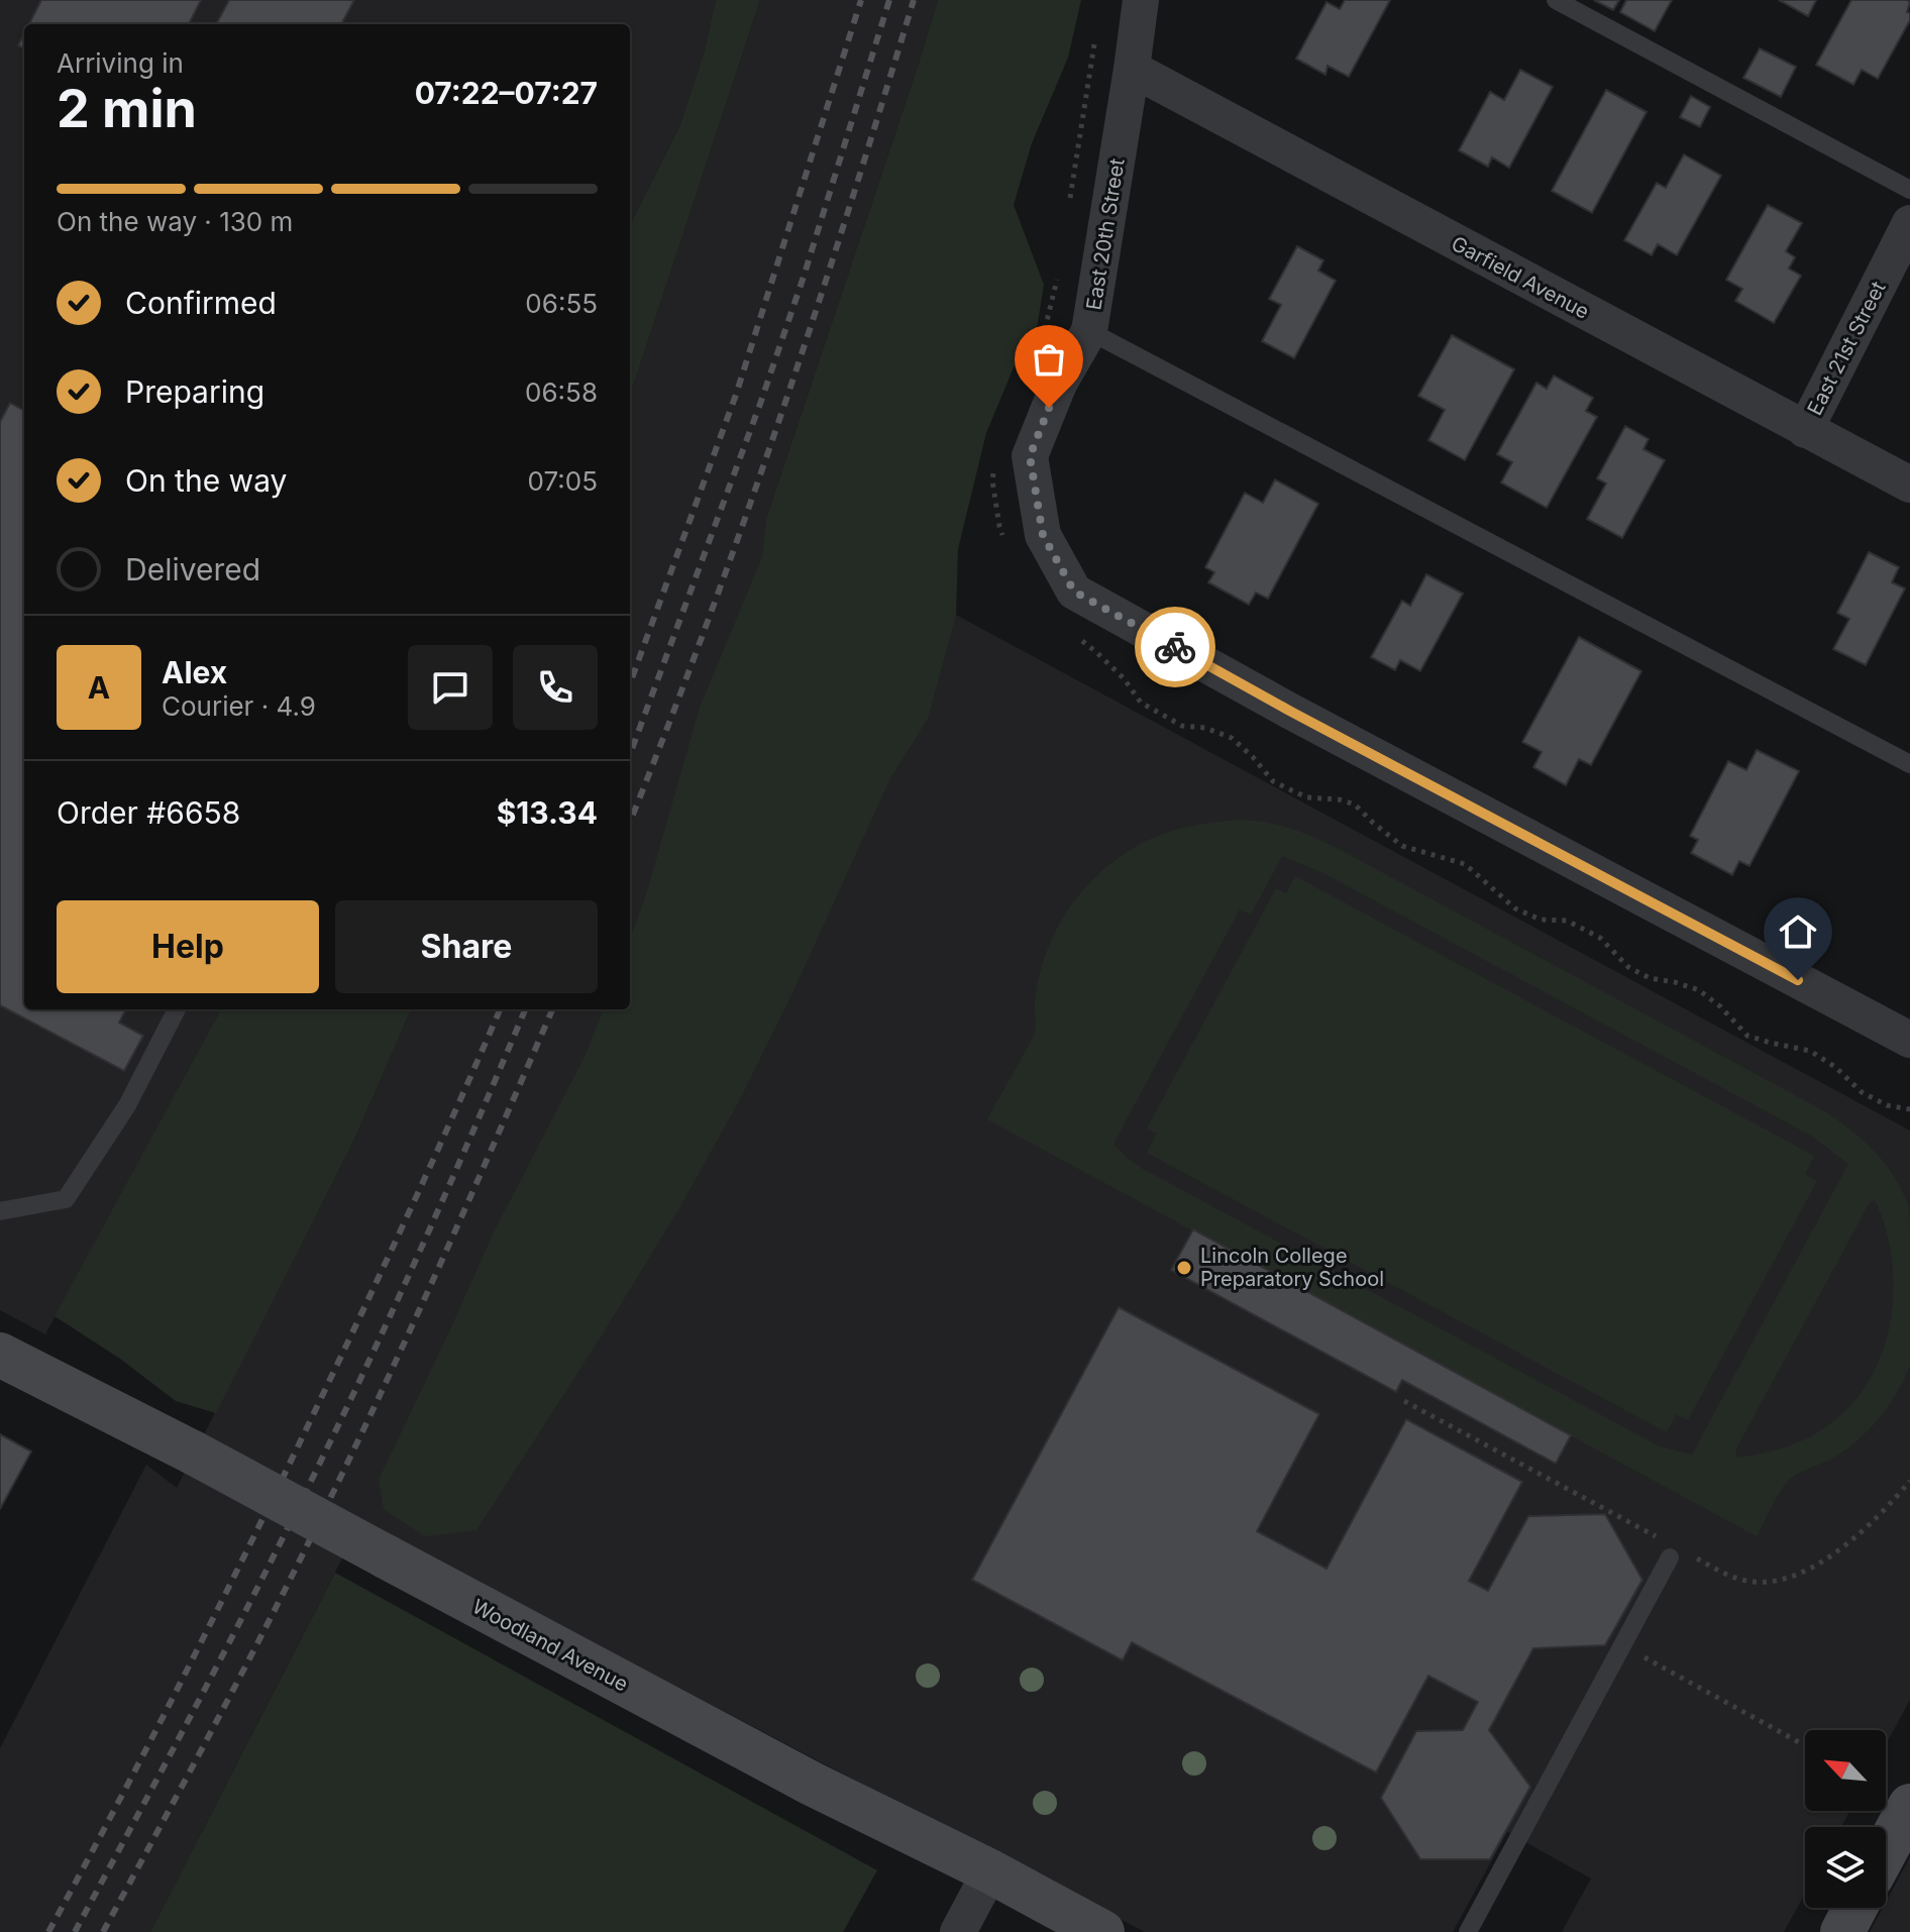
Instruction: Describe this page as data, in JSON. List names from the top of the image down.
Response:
{
  "streets": {
    "street": [
      "East 20th Street",
      "Garfield Avenue",
      "East 21st Street",
      "Woodland Avenue"
    ]
  },
  "crossings": [
    ["East 20th Street", "Garfield Avenue"],
    ["Garfield Avenue", "East 21st Street"]
  ],
  "places": ["Lincoln College Preparatory School"],
  "north": "top left",
  "page": {
    "heading": ["2 min", "Arriving in", "07:22–07:27"],
    "panel": [
      "Alex",
      "Courier · 4.9",
      "Order #6658",
      "$13.34"
    ],
    "bar": "On the way · 130 m",
    "list": [
      ["Confirmed", "06:55"],
      ["Preparing", "06:58"],
      ["On the way", "07:05"],
      "Delivered"
    ],
    "round": "A",
    "buttons": ["Help", "Share"]
  }
}
